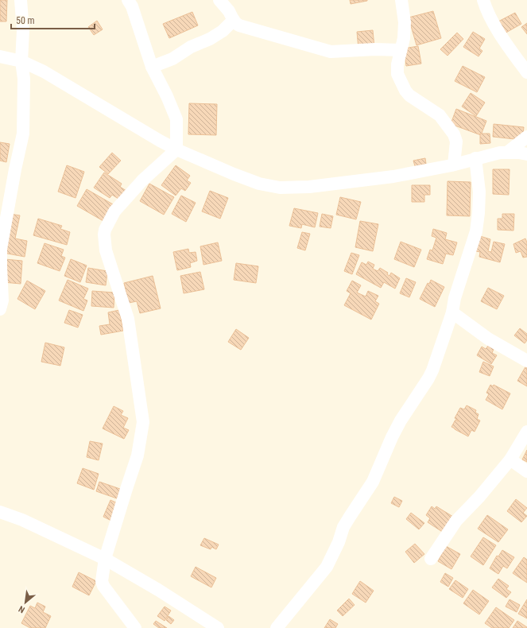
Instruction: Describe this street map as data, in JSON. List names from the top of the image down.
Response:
{
  "scale_bar": "50 m",
  "north": "bottom left"
}
